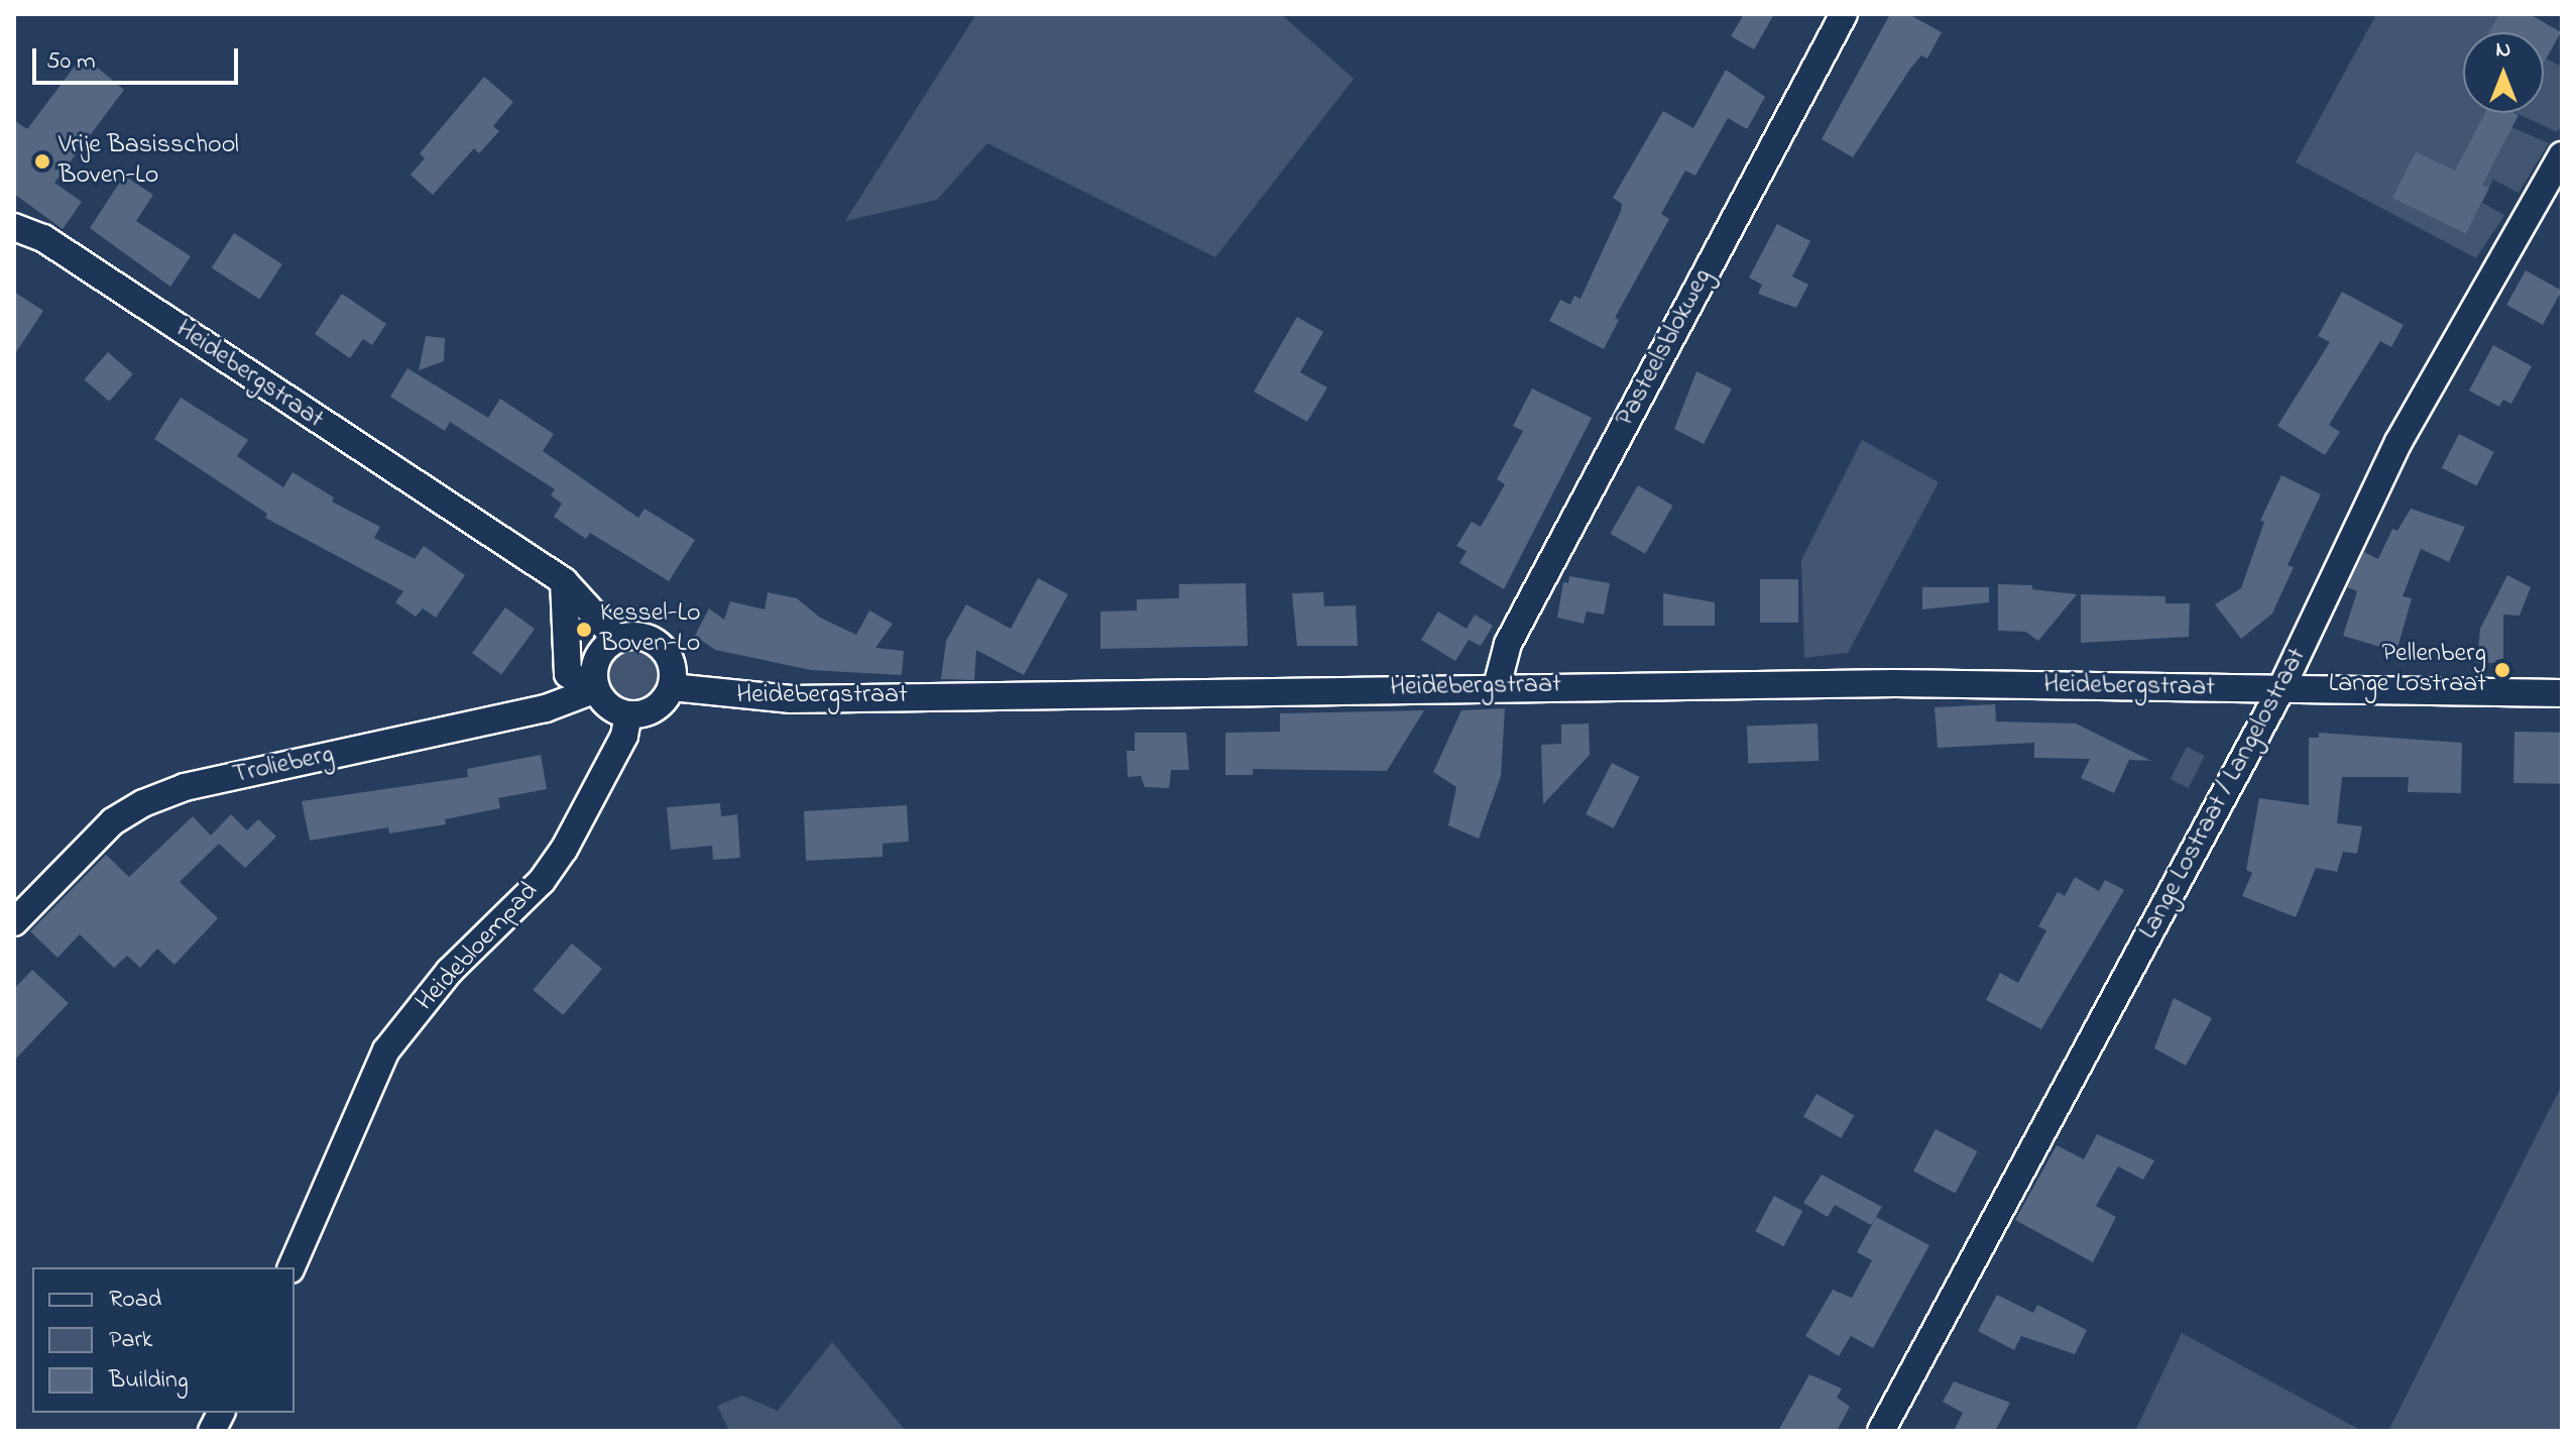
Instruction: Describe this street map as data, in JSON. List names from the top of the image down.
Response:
{
  "streets": {
    "street": [
      "Pasteelsblokweg",
      "Heidebergstraat",
      "Trolieberg",
      "Lange Lostraat / Langelostraat",
      "Heidebloempad"
    ]
  },
  "crossings": [
    ["Pasteelsblokweg", "Heidebergstraat"],
    ["Heidebergstraat", "Trolieberg"],
    ["Heidebergstraat", "Lange Lostraat / Langelostraat"],
    ["Heidebergstraat", "Heidebloempad"],
    ["Trolieberg", "Heidebloempad"]
  ],
  "places": ["Vrije Basisschool Boven-Lo", "Kessel-Lo Boven-Lo", "Pellenberg Lange Lostraat"],
  "legend": ["Road", "Park", "Building"],
  "scale_bar": "50 m",
  "north": "top"
}
